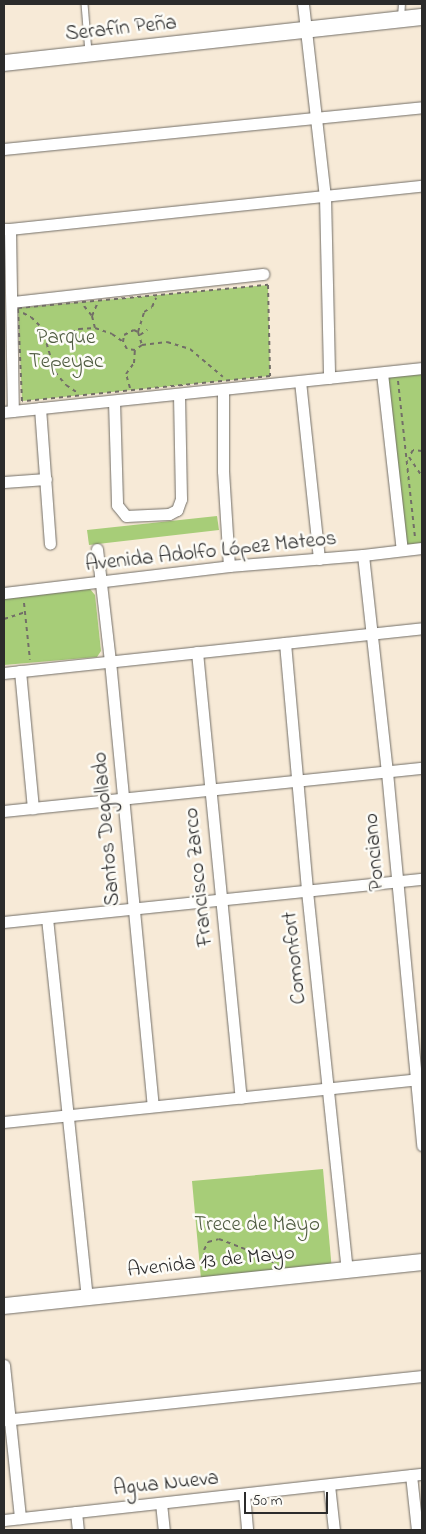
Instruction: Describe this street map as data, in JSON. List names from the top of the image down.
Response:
{
  "streets": {
    "main road": ["Serafín Peña", "Avenida 13 de Mayo"],
    "street": [
      "Avenida Adolfo López Mateos",
      "Santos Degollado",
      "Ponciano",
      "Francisco Zarco",
      "Comonfort",
      "Agua Nueva"
    ]
  },
  "crossings": [
    ["Avenida Adolfo López Mateos", "Santos Degollado"],
    ["Avenida Adolfo López Mateos", "Ponciano"],
    ["Comonfort", "Avenida 13 de Mayo"]
  ],
  "parks": ["Parque Tepeyac", "Trece de Mayo"],
  "scale_bar": "50 m"
}
